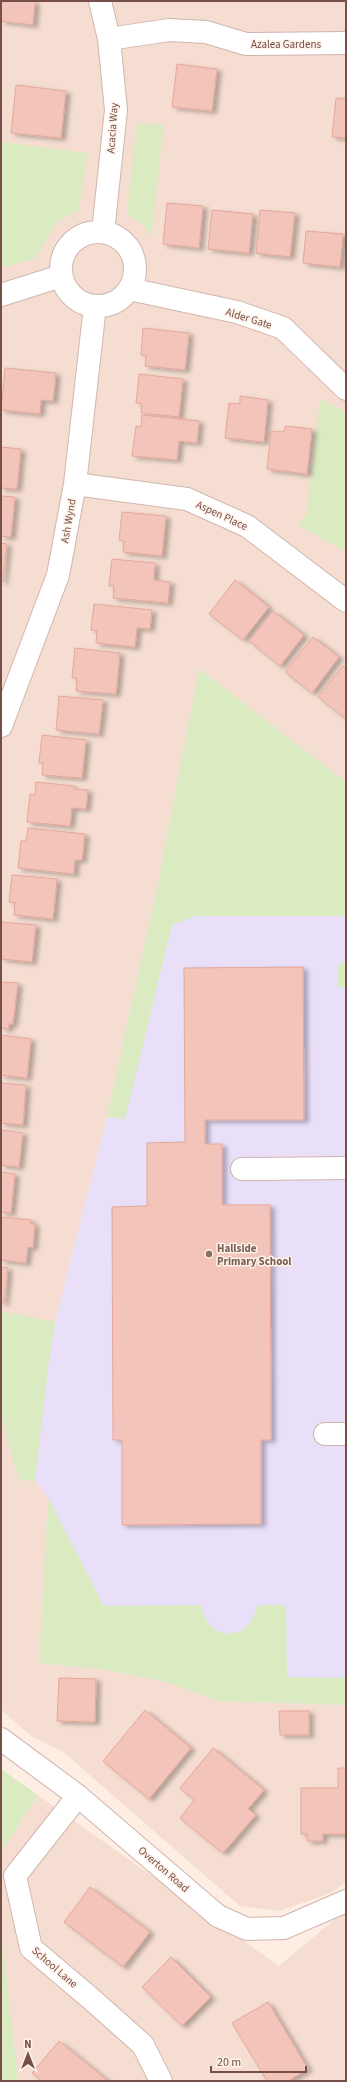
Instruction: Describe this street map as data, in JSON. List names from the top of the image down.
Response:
{
  "streets": {
    "street": [
      "Azalea Gardens",
      "Acacia Way",
      "Alder Gate",
      "Aspen Place",
      "Ash Wynd",
      "Overton Road",
      "School Lane"
    ]
  },
  "crossings": [
    ["Azalea Gardens", "Acacia Way"],
    ["Acacia Way", "Alder Gate"],
    ["Acacia Way", "Ash Wynd"],
    ["Alder Gate", "Ash Wynd"],
    ["Aspen Place", "Ash Wynd"],
    ["Overton Road", "School Lane"]
  ],
  "places": ["Hallside Primary School"],
  "scale_bar": "20 m",
  "north": "top"
}
